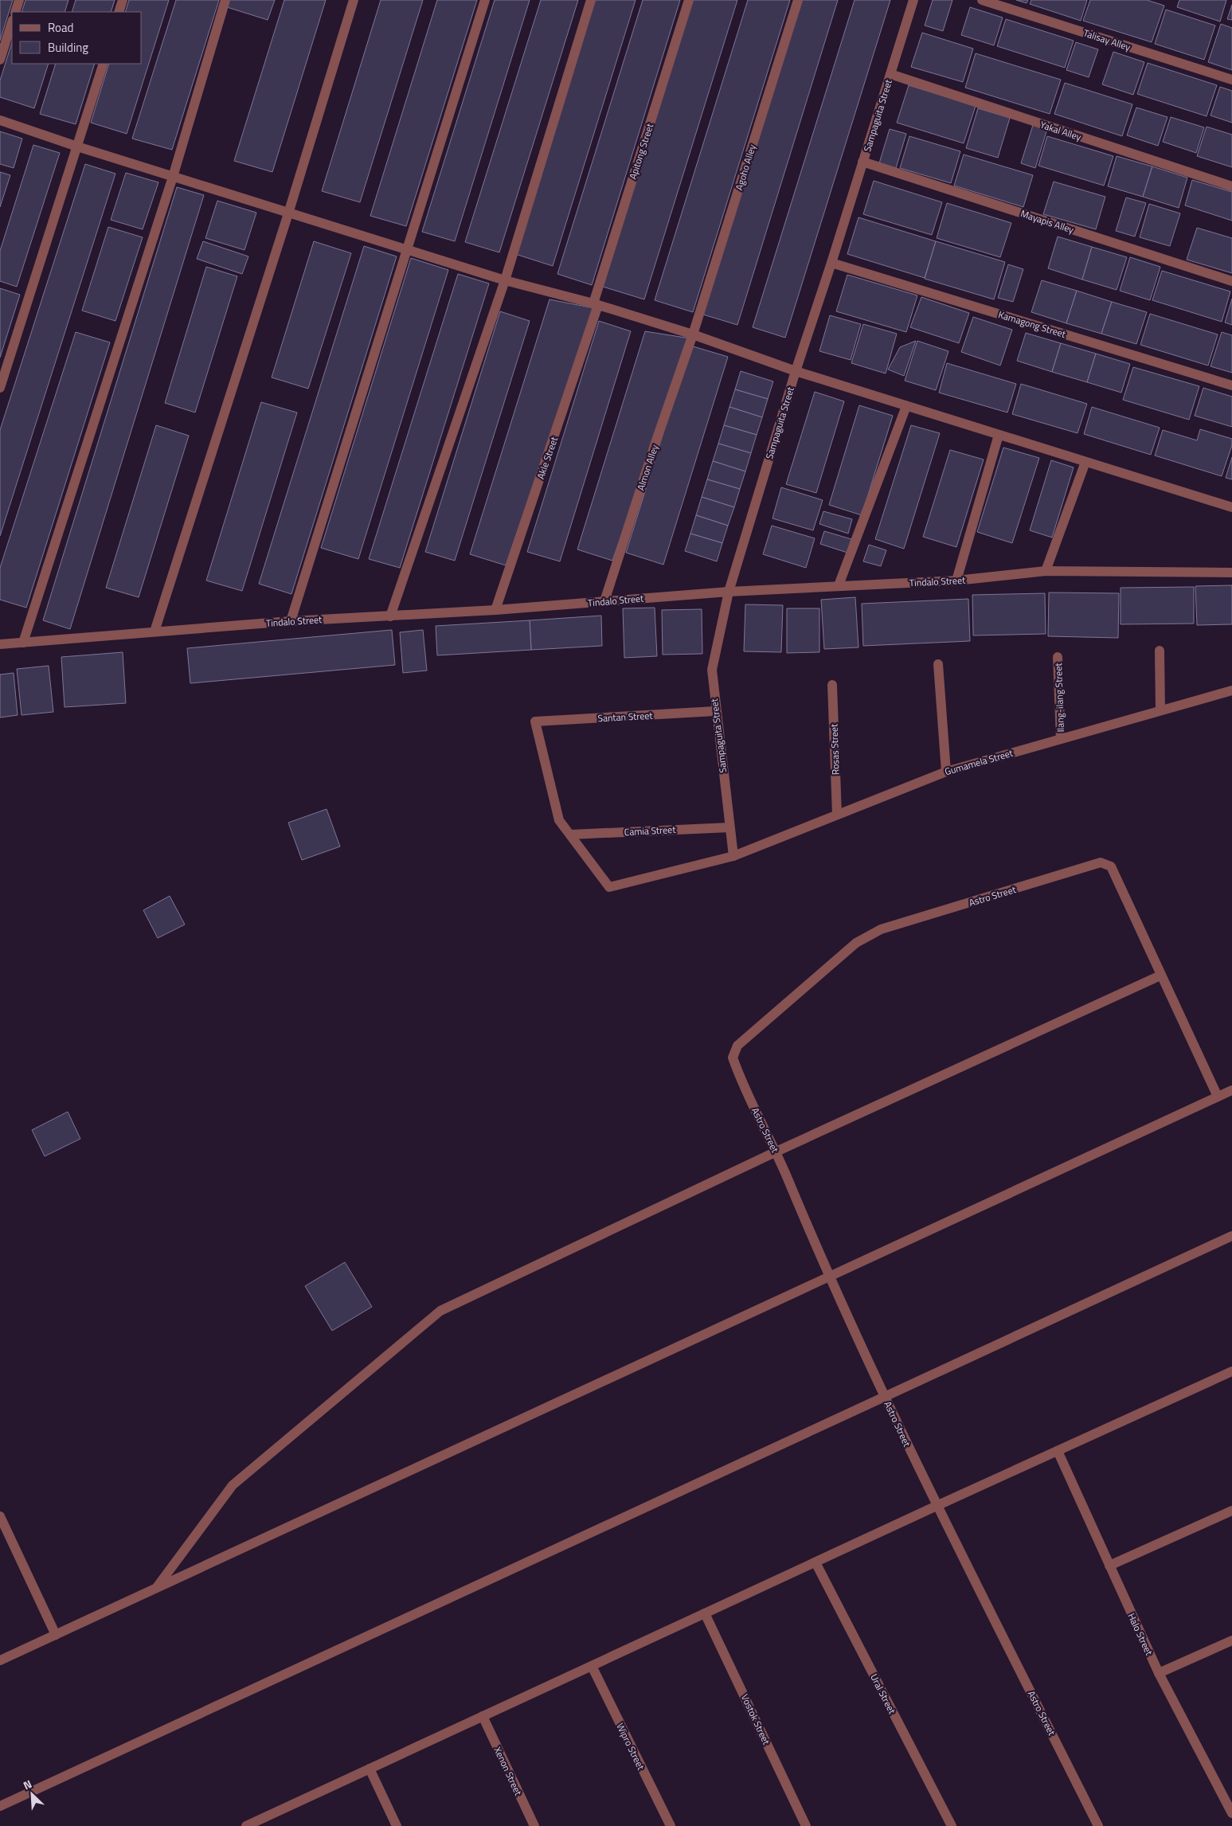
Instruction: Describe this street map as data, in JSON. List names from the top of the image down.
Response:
{
  "streets": {
    "street": [
      "Talisay Alley",
      "Sampaguita Street",
      "Yakal Alley",
      "Apitong Street",
      "Agoho Alley",
      "Mayapis Alley",
      "Kamagong Street",
      "Akle Street",
      "Almon Alley",
      "Tindalo Street",
      "Ilang-ilang Street",
      "Santan Street",
      "Rosas Street",
      "Gumamela Street",
      "Camia Street",
      "Astro Street",
      "Halo Street",
      "Ural Street",
      "Vostok Street",
      "Wipro Street",
      "Xenon Street"
    ]
  },
  "crossings": [
    ["Sampaguita Street", "Yakal Alley"],
    ["Sampaguita Street", "Mayapis Alley"],
    ["Sampaguita Street", "Kamagong Street"],
    ["Sampaguita Street", "Tindalo Street"],
    ["Sampaguita Street", "Santan Street"],
    ["Sampaguita Street", "Gumamela Street"],
    ["Sampaguita Street", "Camia Street"],
    ["Apitong Street", "Akle Street"],
    ["Agoho Alley", "Almon Alley"],
    ["Akle Street", "Tindalo Street"],
    ["Almon Alley", "Tindalo Street"],
    ["Ilang-ilang Street", "Gumamela Street"],
    ["Santan Street", "Gumamela Street"],
    ["Santan Street", "Camia Street"],
    ["Rosas Street", "Gumamela Street"],
    ["Gumamela Street", "Camia Street"]
  ],
  "legend": ["Road", "Building"],
  "north": "top left"
}
